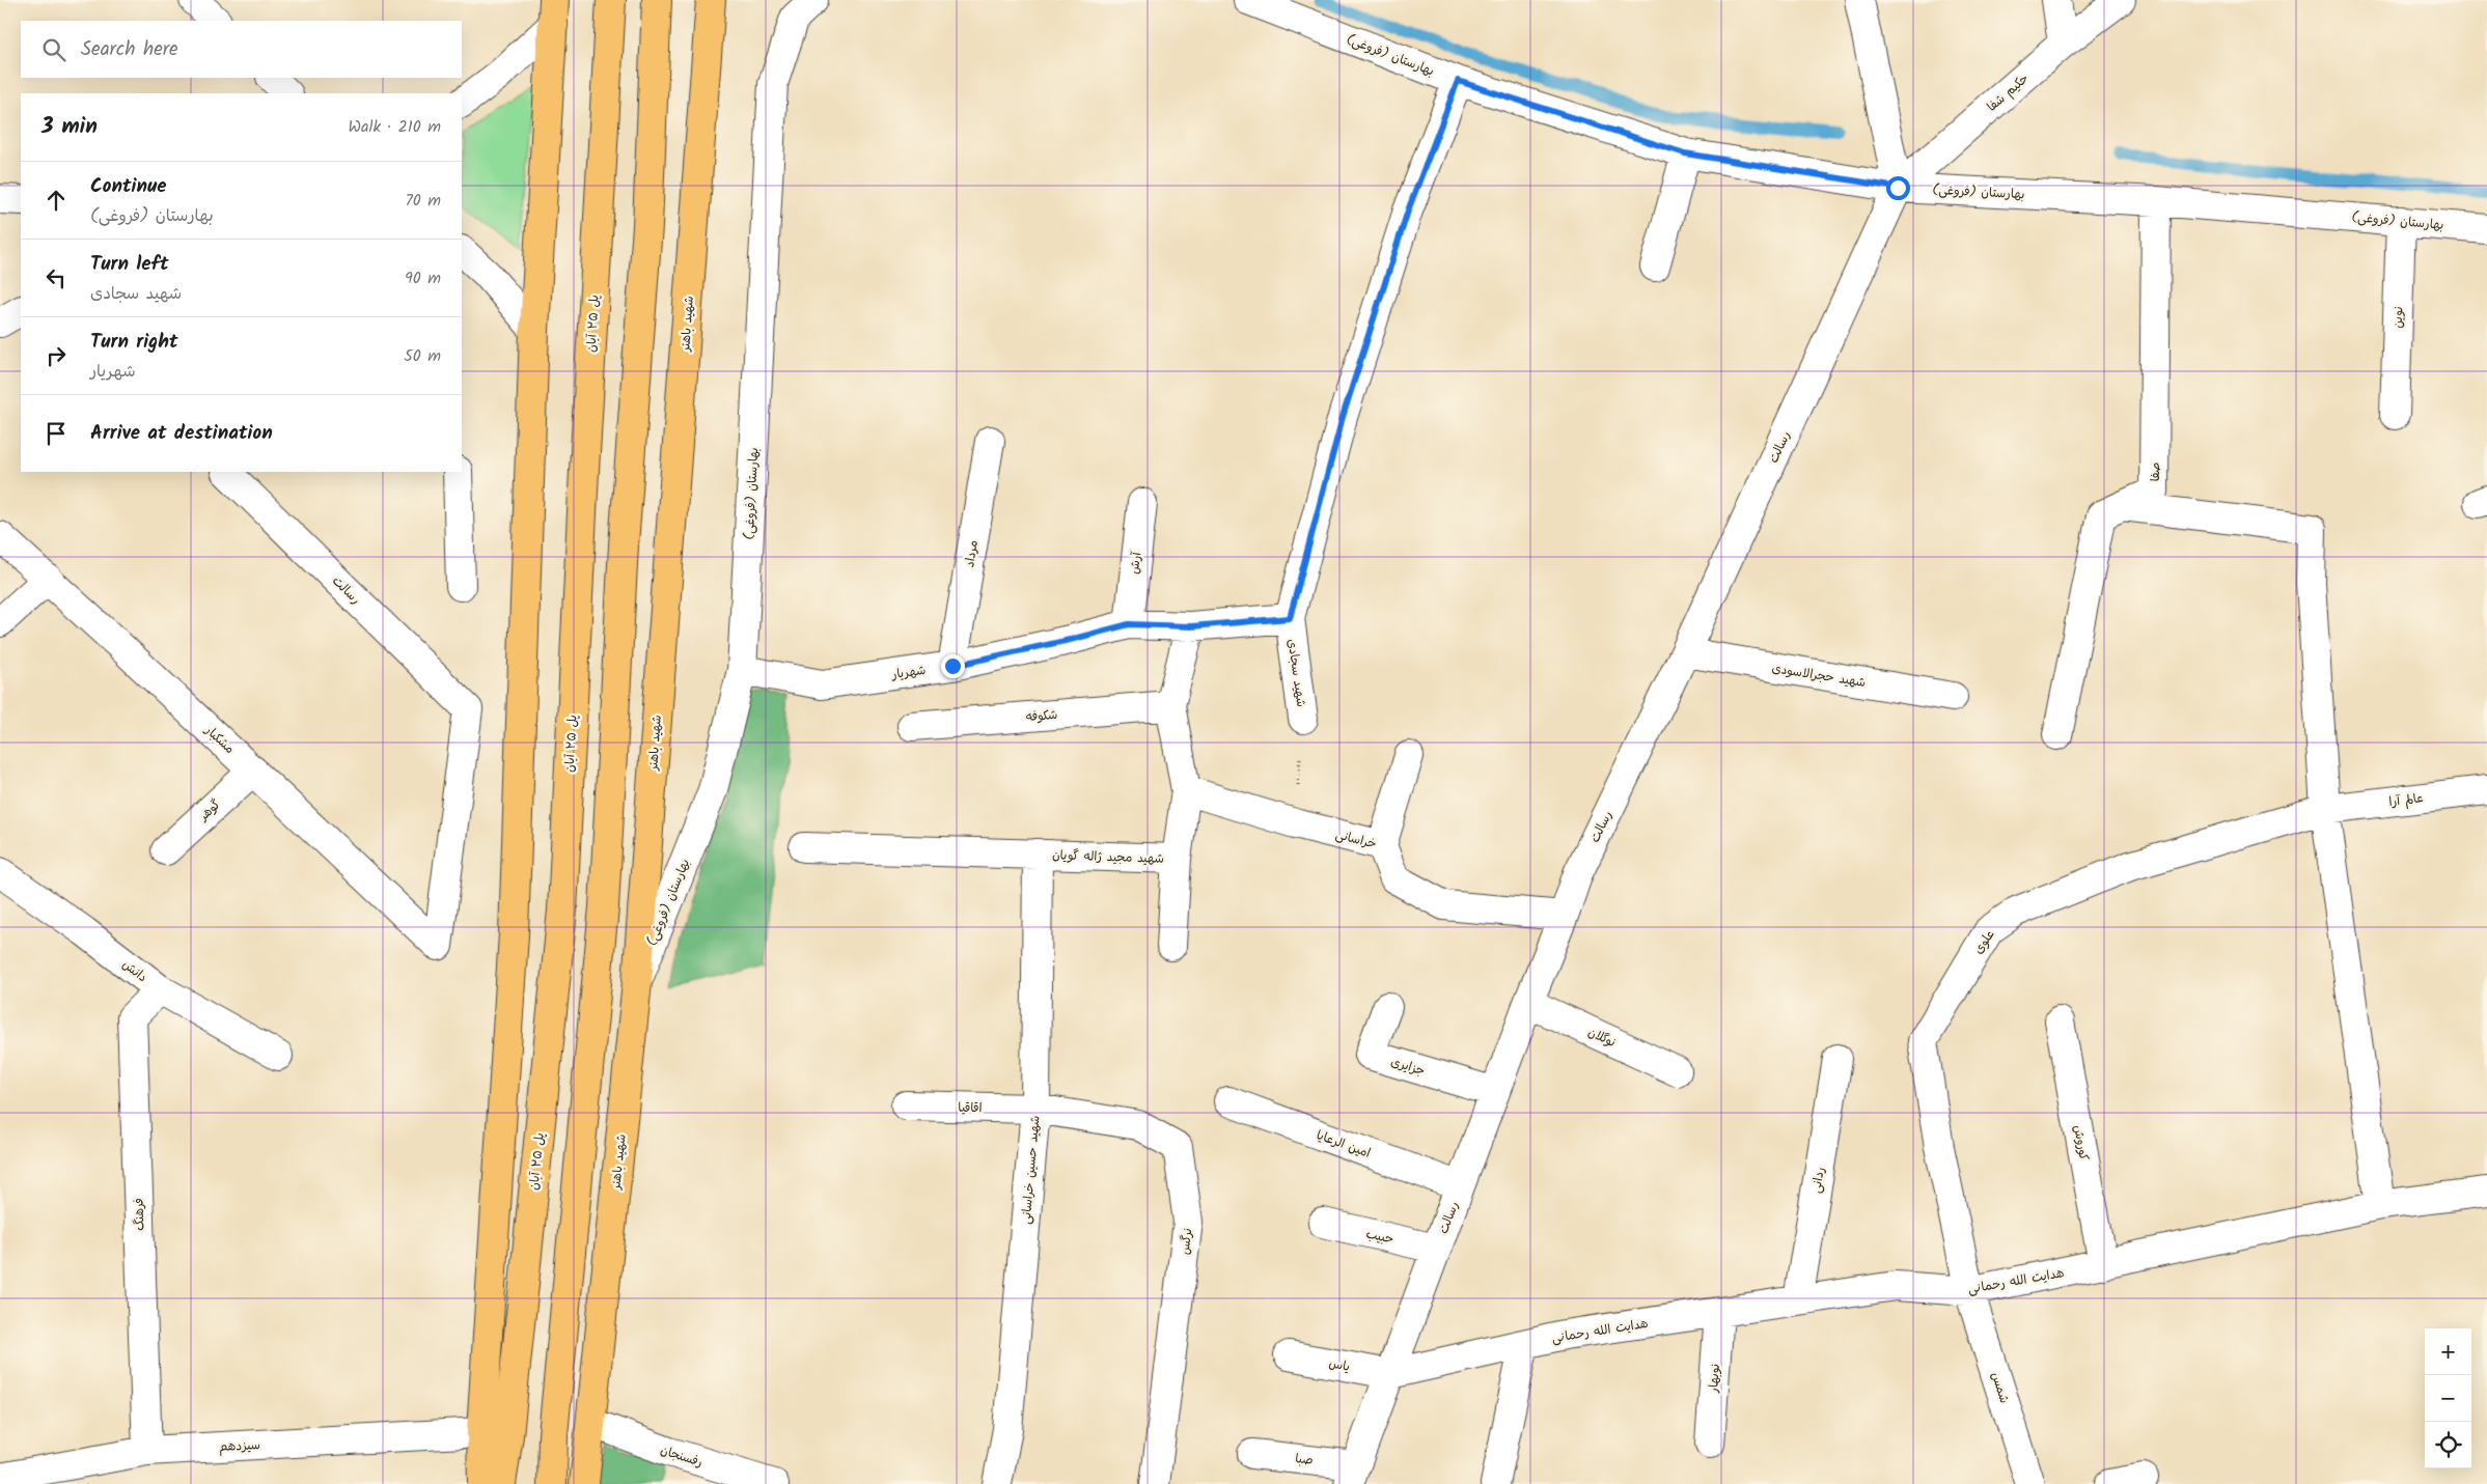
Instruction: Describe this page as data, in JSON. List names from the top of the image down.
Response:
{
  "streets": {
    "main road": ["پل ۲۵ آبان", "شهید باهنر"],
    "street": [
      "بهارستان (فروغی)",
      "حکیم شفا",
      "نوین",
      "رسالت",
      "صفا",
      "مرداد",
      "آرش",
      "شهریار",
      "شهید سجادی",
      "شهید حجرالاسودی",
      "شکوفه",
      "مشکبار",
      "عالم آرا",
      "گوهر",
      "خراسانی",
      "شهید مجید ژاله گویان",
      "علوی",
      "دانش",
      "نوگلان",
      "جزایری",
      "اقاقیا",
      "کوروش",
      "امین الرعایا",
      "شهید حسین خراسانی",
      "ردانی",
      "فرهنگ",
      "حبیب",
      "نرگس",
      "هدایت الله رحمانی",
      "یاس",
      "نوبهار",
      "شمس",
      "سیزدهم",
      "رفسنجان",
      "صبا"
    ]
  },
  "crossings": [
    ["بهارستان (فروغی)", "حکیم شفا"],
    ["بهارستان (فروغی)", "نوین"],
    ["بهارستان (فروغی)", "شهید باهنر"],
    ["بهارستان (فروغی)", "رسالت"],
    ["بهارستان (فروغی)", "صفا"],
    ["بهارستان (فروغی)", "شهریار"],
    ["بهارستان (فروغی)", "شهید سجادی"],
    ["حکیم شفا", "رسالت"],
    ["شهید باهنر", "رفسنجان"],
    ["رسالت", "شهید حجرالاسودی"],
    ["رسالت", "مشکبار"],
    ["رسالت", "خراسانی"],
    ["رسالت", "نوگلان"],
    ["رسالت", "جزایری"],
    ["رسالت", "امین الرعایا"],
    ["رسالت", "حبیب"],
    ["رسالت", "هدایت الله رحمانی"],
    ["رسالت", "یاس"],
    ["رسالت", "صبا"],
    ["مرداد", "شهریار"],
    ["آرش", "شهریار"],
    ["شهریار", "شهید سجادی"],
    ["شهریار", "شهید مجید ژاله گویان"],
    ["شهید سجادی", "خراسانی"],
    ["شکوفه", "شهید مجید ژاله گویان"],
    ["مشکبار", "گوهر"],
    ["عالم آرا", "علوی"],
    ["خراسانی", "شهید مجید ژاله گویان"],
    ["شهید مجید ژاله گویان", "شهید حسین خراسانی"],
    ["علوی", "هدایت الله رحمانی"],
    ["علوی", "شمس"],
    ["دانش", "فرهنگ"],
    ["اقاقیا", "شهید حسین خراسانی"],
    ["اقاقیا", "نرگس"],
    ["کوروش", "هدایت الله رحمانی"],
    ["شهید حسین خراسانی", "نرگس"],
    ["ردانی", "هدایت الله رحمانی"],
    ["فرهنگ", "سیزدهم"],
    ["هدایت الله رحمانی", "یاس"],
    ["هدایت الله رحمانی", "نوبهار"],
    ["هدایت الله رحمانی", "شمس"]
  ],
  "page": {
    "search": "Search here",
    "heading": ["3 min", "Walk · 210 m"],
    "list": [
      ["Continue", "بهارستان (فروغی)", "70 m"],
      ["Turn left", "شهید سجادی", "90 m"],
      ["Turn right", "شهریار", "50 m"],
      "Arrive at destination"
    ],
    "map_buttons": ["+", "−"]
  }
}
